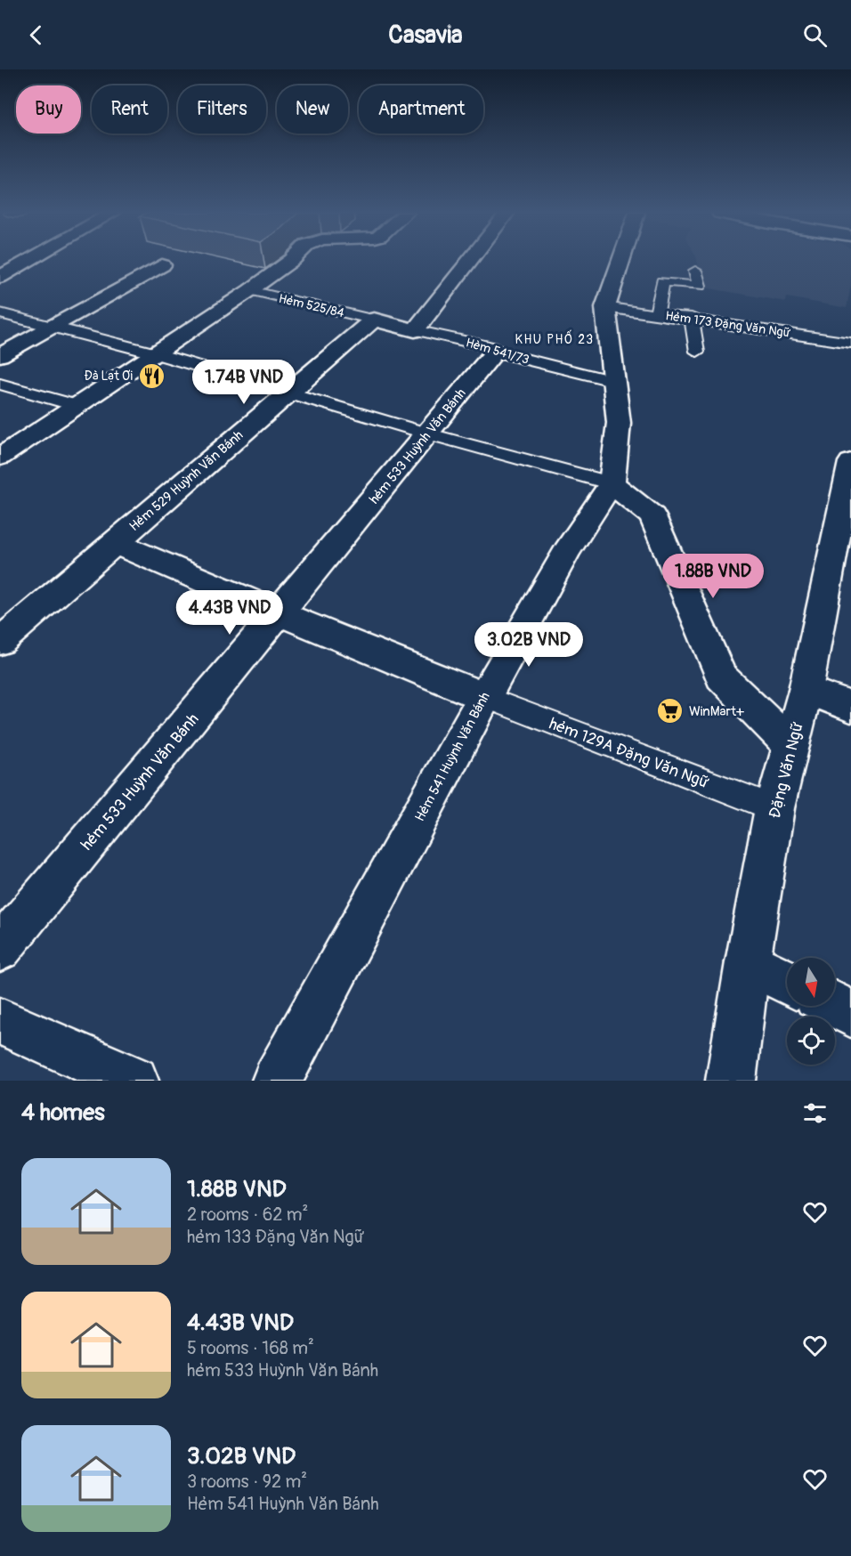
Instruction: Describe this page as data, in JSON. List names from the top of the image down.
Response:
{
  "streets": {
    "street": [
      "hẻm 533 Huỳnh Văn Bánh",
      "Hẻm 529 Huỳnh Văn Bánh",
      "Hẻm 541 Huỳnh Văn Bánh",
      "Đặng Văn Ngữ"
    ],
    "lane": [
      "Hẻm 525/84",
      "Hẻm 173 Đặng Văn Ngữ",
      "Hèm 541/73",
      "hẻm 129A Đặng Văn Ngữ"
    ]
  },
  "crossings": [
    ["Hẻm 525/84", "Hẻm 529 Huỳnh Văn Bánh"],
    ["Hẻm 173 Đặng Văn Ngữ", "Hẻm 541 Huỳnh Văn Bánh"],
    ["Hèm 541/73", "hẻm 533 Huỳnh Văn Bánh"],
    ["Hèm 541/73", "Hẻm 541 Huỳnh Văn Bánh"],
    ["hẻm 533 Huỳnh Văn Bánh", "Hẻm 529 Huỳnh Văn Bánh"],
    ["hẻm 129A Đặng Văn Ngữ", "Hẻm 541 Huỳnh Văn Bánh"],
    ["hẻm 129A Đặng Văn Ngữ", "Đặng Văn Ngữ"]
  ],
  "districts": ["KHU PHỐ 23"],
  "places": {
    "restaurant": ["Đà Lạt Ơi"],
    "supermarket": ["WinMart+"]
  },
  "north": "bottom",
  "page": {
    "header": "Casavia",
    "chip": [
      "Buy",
      "Rent",
      "Filters",
      "New",
      "Apartment"
    ],
    "price": [
      "1.74B VND",
      "1.88B VND",
      "4.43B VND",
      "3.02B VND"
    ],
    "heading": "4 homes",
    "list": [
      {
        "name": "1.88B VND",
        "note": "2 rooms · 62 m² · hẻm 133 Đặng Văn Ngữ"
      },
      {
        "name": "4.43B VND",
        "note": "5 rooms · 168 m² · hẻm 533 Huỳnh Văn Bánh"
      },
      {
        "name": "3.02B VND",
        "note": "3 rooms · 92 m² · Hẻm 541 Huỳnh Văn Bánh"
      }
    ]
  }
}
